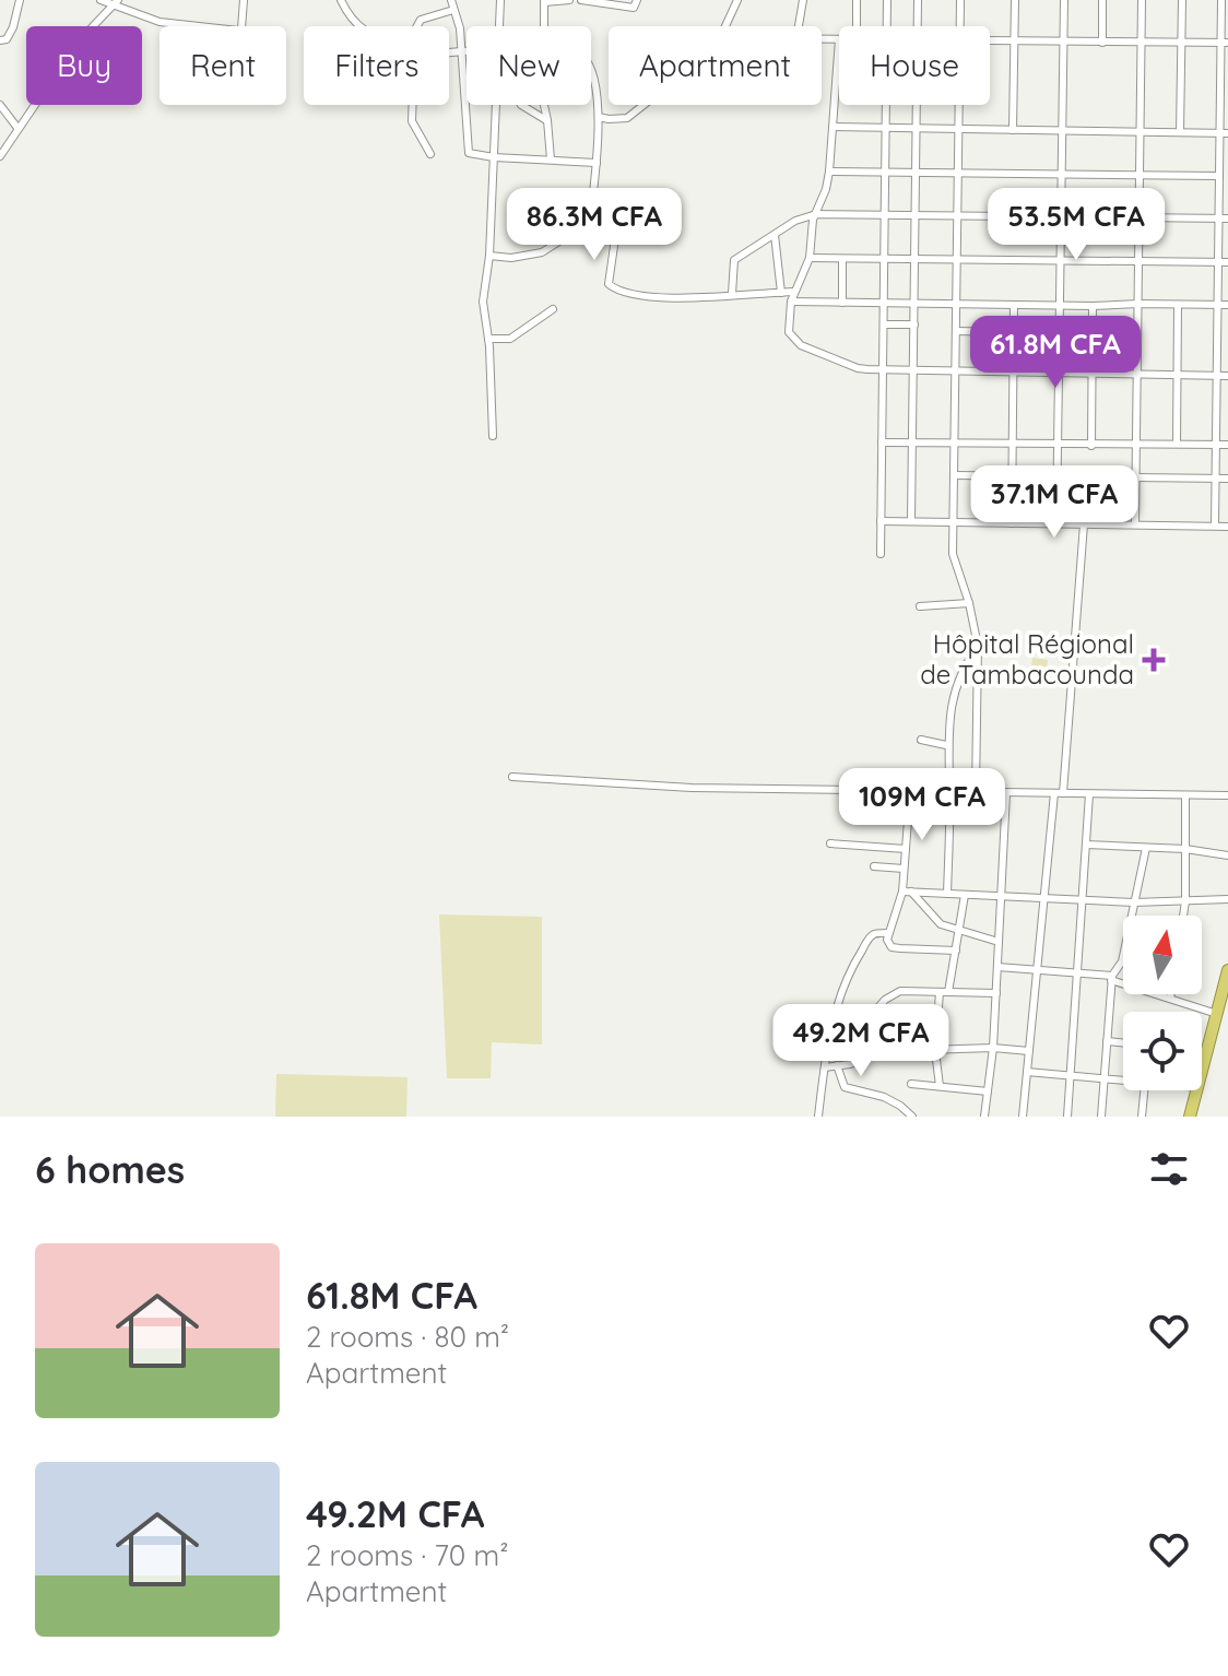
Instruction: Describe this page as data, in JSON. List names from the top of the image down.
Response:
{
  "places": {
    "health": ["Hôpital Régional de Tambacounda"]
  },
  "north": "top",
  "page": {
    "chip": [
      "Buy",
      "Rent",
      "Filters",
      "New",
      "Apartment",
      "House"
    ],
    "price": [
      "86.3M CFA",
      "53.5M CFA",
      "61.8M CFA",
      "37.1M CFA",
      "109M CFA",
      "49.2M CFA"
    ],
    "heading": "6 homes",
    "list": [
      {
        "name": "61.8M CFA",
        "note": "2 rooms · 80 m² · Apartment"
      },
      {
        "name": "49.2M CFA",
        "note": "2 rooms · 70 m² · Apartment"
      }
    ]
  }
}
